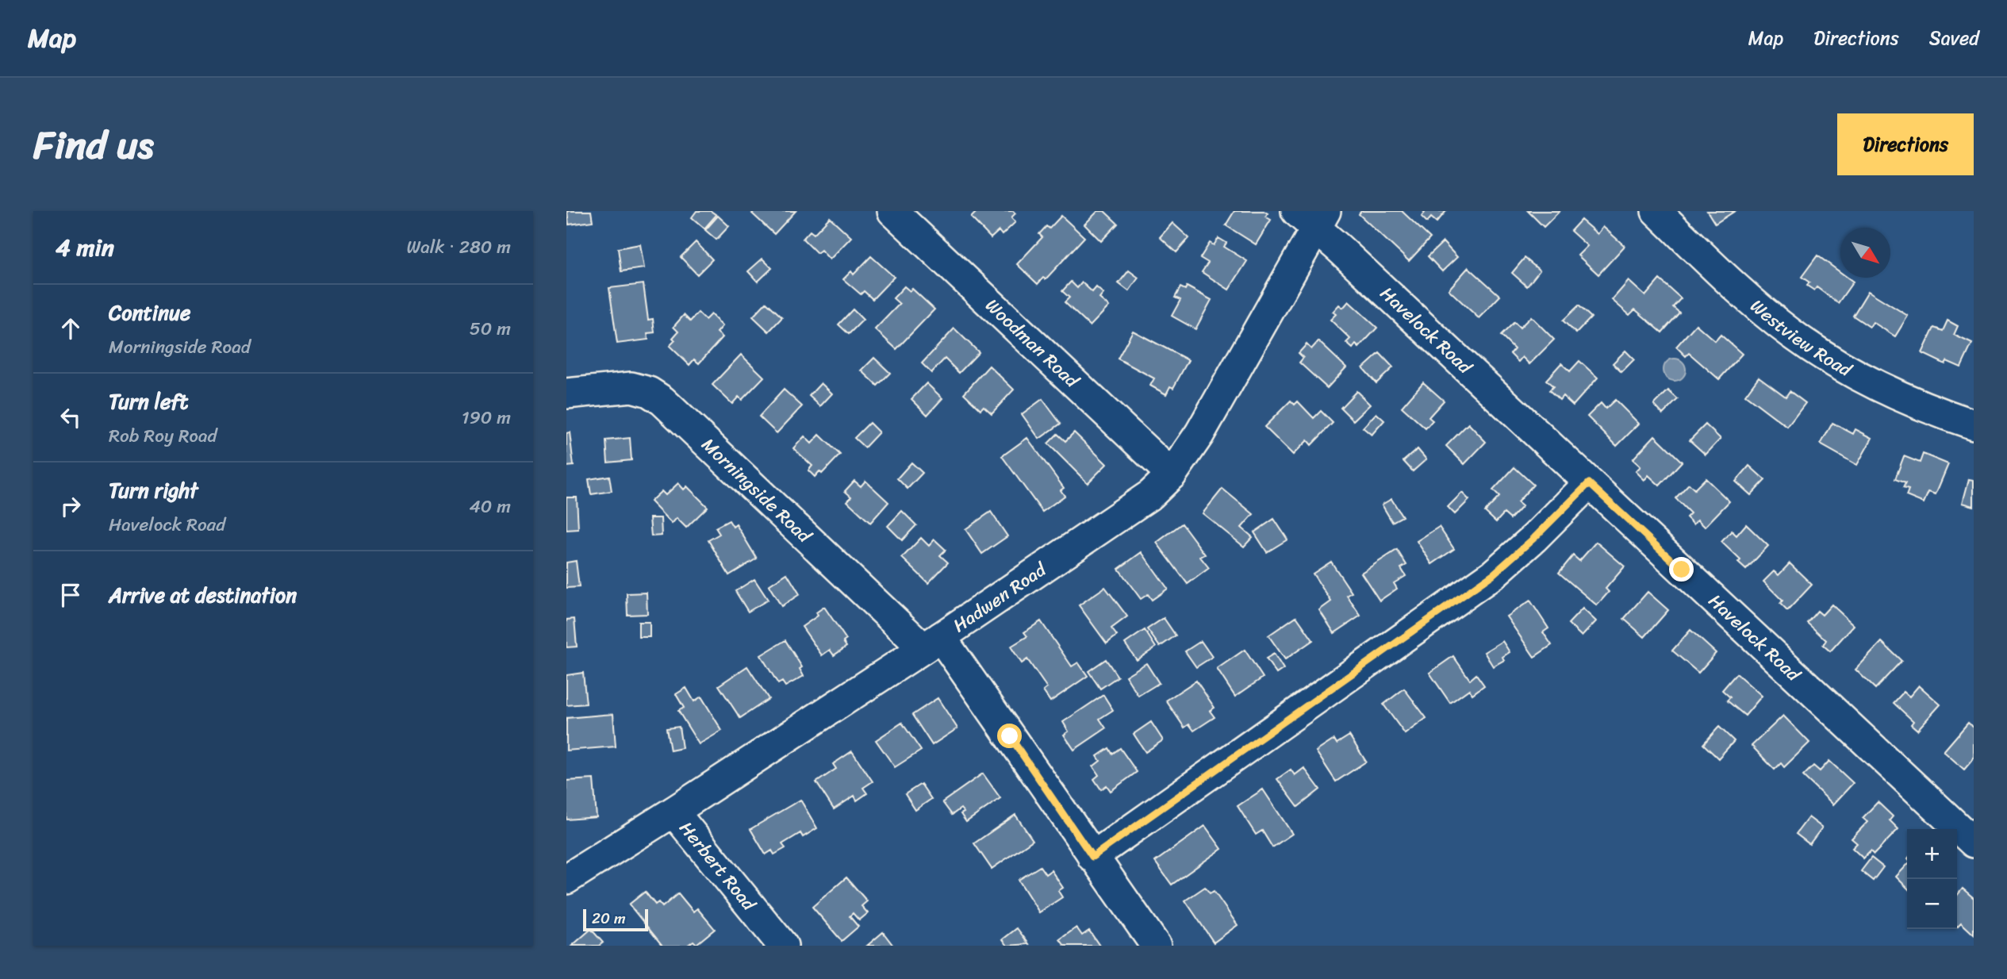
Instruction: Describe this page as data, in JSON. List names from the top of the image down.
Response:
{
  "streets": {
    "street": [
      "Havelock Road",
      "Westview Road",
      "Woodman Road",
      "Morningside Road",
      "Hadwen Road",
      "Herbert Road"
    ]
  },
  "crossings": [
    ["Havelock Road", "Hadwen Road"],
    ["Woodman Road", "Hadwen Road"],
    ["Morningside Road", "Hadwen Road"],
    ["Hadwen Road", "Herbert Road"]
  ],
  "scale_bar": "20 m",
  "north": "bottom right",
  "page": {
    "header": "Map",
    "nav": ["Map", "Directions", "Saved"],
    "title": "Find us",
    "buttons": "Directions",
    "heading": ["4 min", "Walk · 280 m"],
    "list": [
      ["Continue", "Morningside Road", "50 m"],
      ["Turn left", "Rob Roy Road", "190 m"],
      ["Turn right", "Havelock Road", "40 m"],
      "Arrive at destination"
    ],
    "map_buttons": ["+", "−"],
    "scale": "20 m"
  }
}
